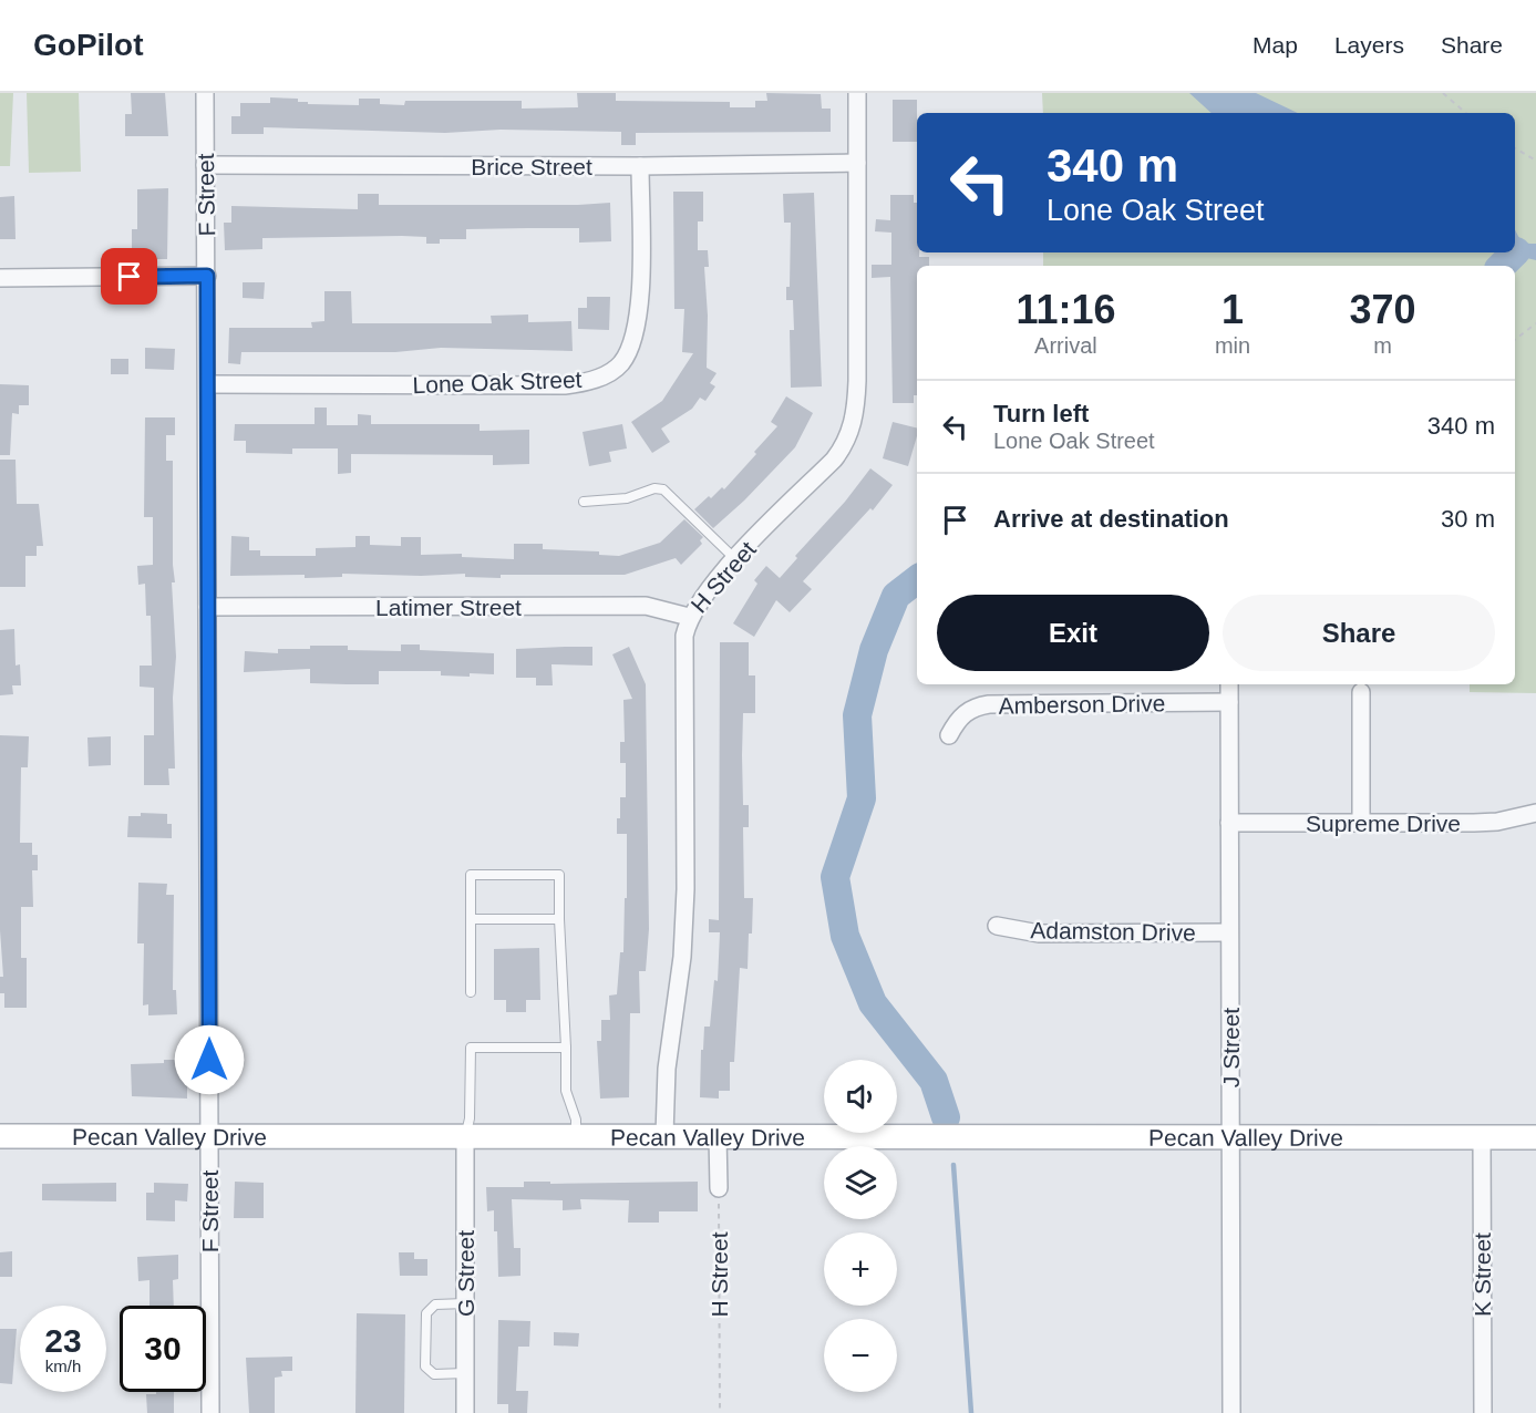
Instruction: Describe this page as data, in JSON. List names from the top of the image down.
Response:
{
  "streets": {
    "main road": ["Pecan Valley Drive"],
    "street": [
      "Brice Street",
      "F Street",
      "Lone Oak Street",
      "H Street",
      "Latimer Street",
      "Amberson Drive",
      "Supreme Drive",
      "Adamston Drive",
      "J Street",
      "G Street",
      "K Street"
    ]
  },
  "crossings": [
    ["Brice Street", "F Street"],
    ["Brice Street", "Lone Oak Street"],
    ["Brice Street", "H Street"],
    ["F Street", "Lone Oak Street"],
    ["F Street", "Latimer Street"],
    ["F Street", "Pecan Valley Drive"],
    ["H Street", "Latimer Street"],
    ["H Street", "Pecan Valley Drive"],
    ["Amberson Drive", "J Street"],
    ["Supreme Drive", "J Street"],
    ["Adamston Drive", "J Street"],
    ["J Street", "Pecan Valley Drive"],
    ["Pecan Valley Drive", "G Street"],
    ["Pecan Valley Drive", "K Street"]
  ],
  "page": {
    "header": "GoPilot",
    "nav": ["Map", "Layers", "Share"],
    "turn": ["340 m", "Lone Oak Street"],
    "eta": [
      "11:16",
      "Arrival",
      "1",
      "min",
      "370",
      "m"
    ],
    "list": [
      {
        "name": "Turn left",
        "note": "Lone Oak Street",
        "value": "340 m"
      },
      {
        "name": "Arrive at destination",
        "value": "30 m"
      }
    ],
    "buttons": ["Exit", "Share"],
    "map_buttons": ["+", "−"],
    "speed": "23 km/h",
    "limit": "30"
  }
}
